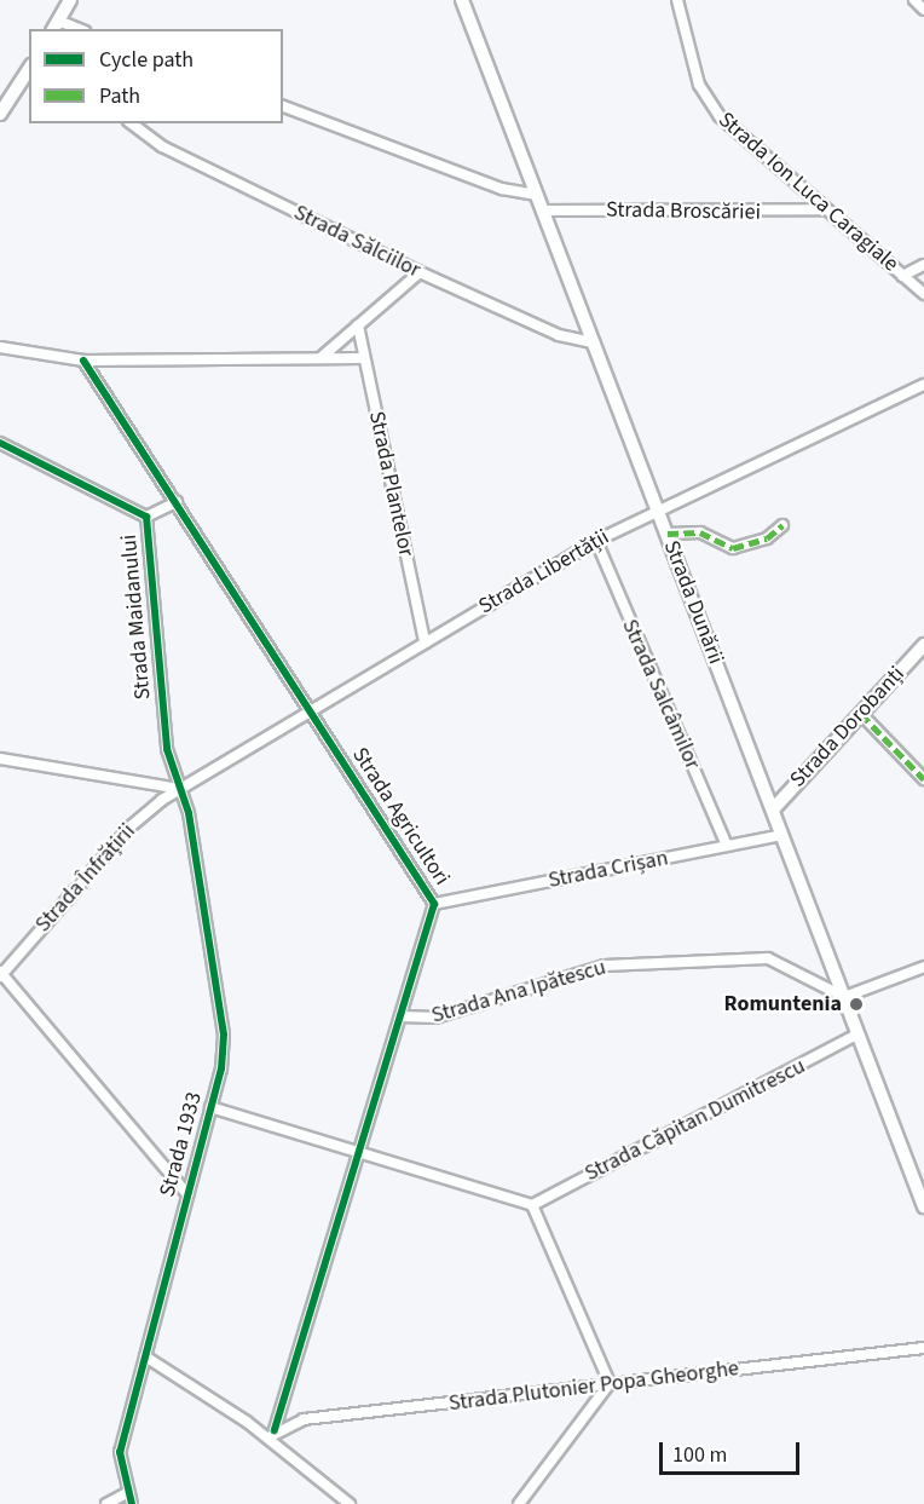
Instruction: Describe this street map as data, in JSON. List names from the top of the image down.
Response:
{
  "streets": {
    "main road": ["Strada Dunării", "Strada Dorobanți"],
    "street": [
      "Strada Ion Luca Caragiale",
      "Strada Broscăriei",
      "Strada Sălciilor",
      "Strada Plantelor",
      "Strada Libertății",
      "Strada Maidanului",
      "Strada Salcâmilor",
      "Strada Agricultori",
      "Strada Crișan",
      "Strada Înfrățirii",
      "Strada Ana Ipătescu",
      "Strada Căpitan Dumitrescu",
      "Strada 1933",
      "Strada Plutonier Popa Gheorghe"
    ]
  },
  "crossings": [
    ["Strada Ion Luca Caragiale", "Strada Broscăriei"],
    ["Strada Broscăriei", "Strada Dunării"],
    ["Strada Sălciilor", "Strada Dunării"],
    ["Strada Plantelor", "Strada Libertății"],
    ["Strada Libertății", "Strada Dunării"],
    ["Strada Libertății", "Strada Maidanului"],
    ["Strada Libertății", "Strada Salcâmilor"],
    ["Strada Libertății", "Strada Agricultori"],
    ["Strada Libertății", "Strada Înfrățirii"],
    ["Strada Libertății", "Strada 1933"],
    ["Strada Dunării", "Strada Dorobanți"],
    ["Strada Dunării", "Strada Crișan"],
    ["Strada Dunării", "Strada Ana Ipătescu"],
    ["Strada Dunării", "Strada Căpitan Dumitrescu"],
    ["Strada Maidanului", "Strada Înfrățirii"],
    ["Strada Maidanului", "Strada 1933"],
    ["Strada Salcâmilor", "Strada Crișan"],
    ["Strada Agricultori", "Strada Crișan"],
    ["Strada Agricultori", "Strada Ana Ipătescu"],
    ["Strada Agricultori", "Strada Plutonier Popa Gheorghe"],
    ["Strada Înfrățirii", "Strada 1933"]
  ],
  "places": ["Romuntenia"],
  "legend": ["Cycle path", "Path"],
  "scale_bar": "100 m"
}
